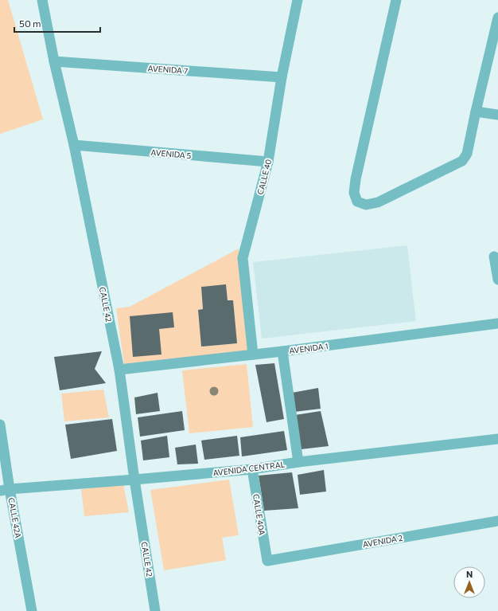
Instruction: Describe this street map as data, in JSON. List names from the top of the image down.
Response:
{
  "streets": {
    "street": [
      "AVENIDA 7",
      "AVENIDA 5",
      "CALLE 40",
      "CALLE 42",
      "AVENIDA 1",
      "AVENIDA CENTRAL",
      "CALLE 40A",
      "CALLE 42A",
      "AVENIDA 2"
    ]
  },
  "crossings": [
    ["AVENIDA 7", "CALLE 40"],
    ["AVENIDA 7", "CALLE 42"],
    ["AVENIDA 5", "CALLE 40"],
    ["AVENIDA 5", "CALLE 42"],
    ["CALLE 40", "AVENIDA 1"],
    ["CALLE 42", "AVENIDA 1"],
    ["CALLE 42", "AVENIDA CENTRAL"],
    ["AVENIDA CENTRAL", "CALLE 40A"],
    ["AVENIDA CENTRAL", "CALLE 42A"],
    ["CALLE 40A", "AVENIDA 2"]
  ],
  "scale_bar": "50 m",
  "north": "top"
}
